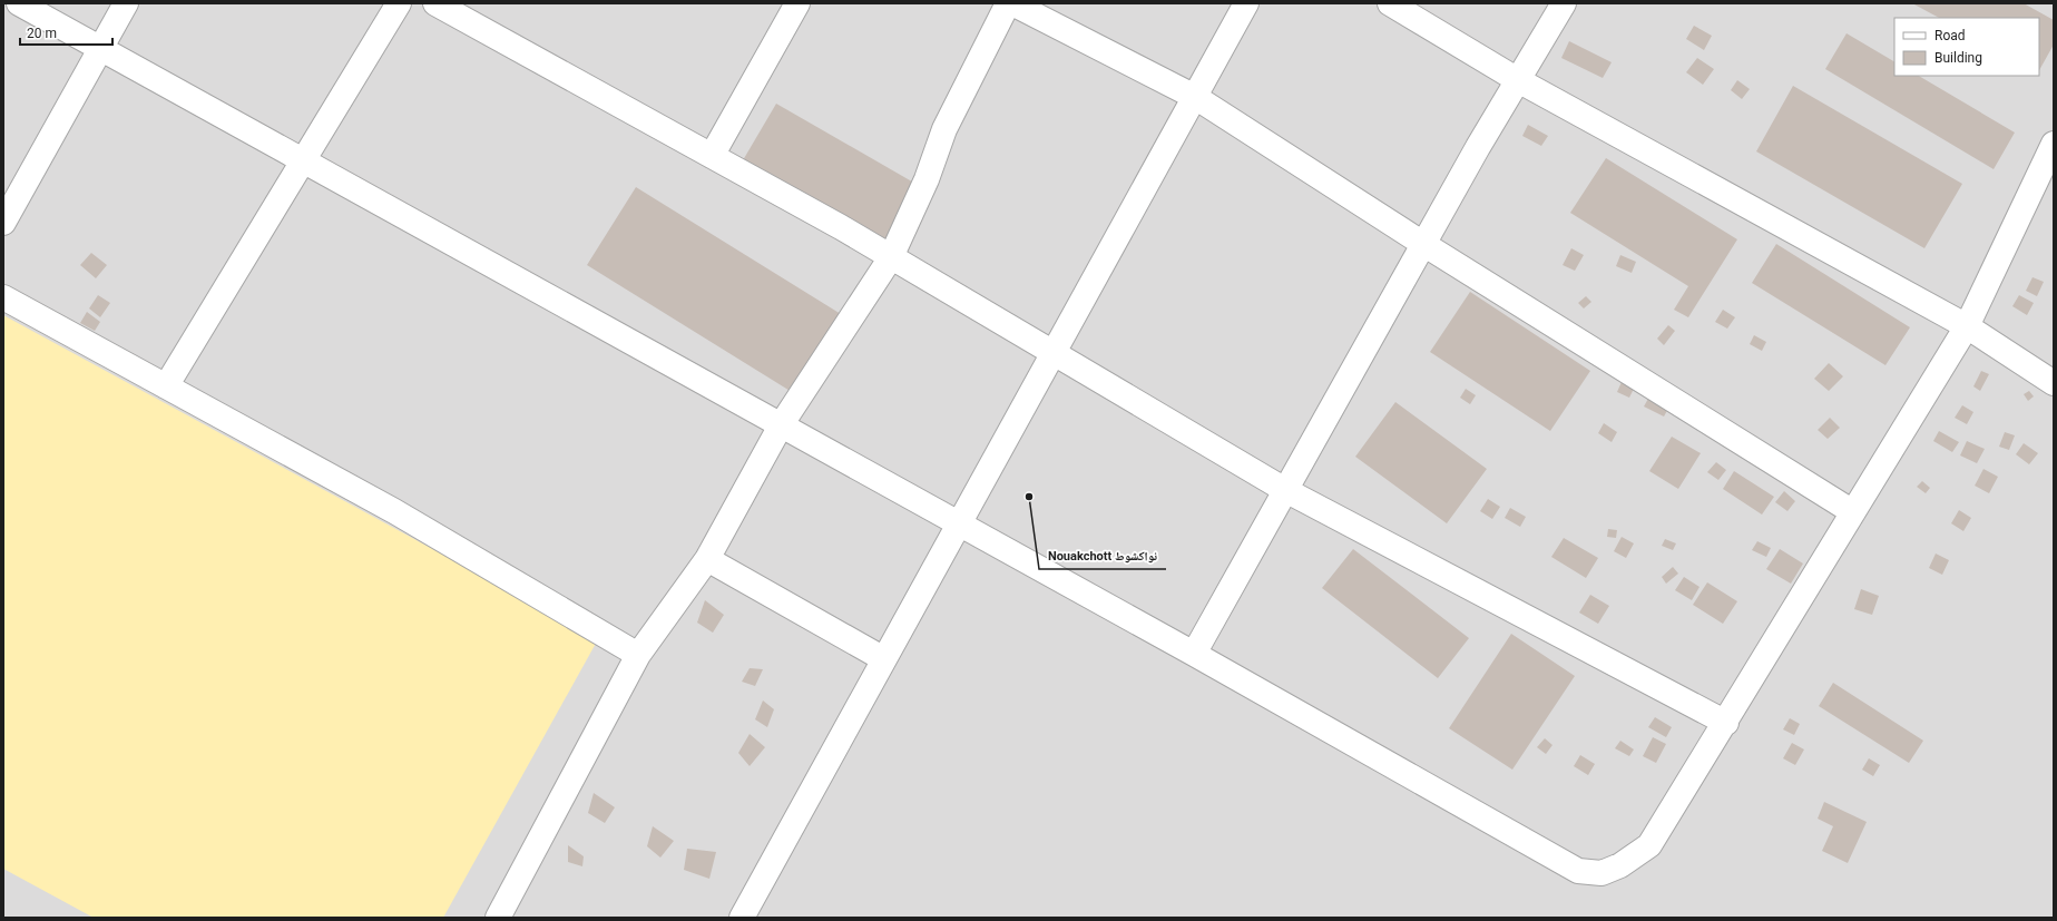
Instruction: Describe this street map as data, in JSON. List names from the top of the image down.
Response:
{
  "places": ["Nouakchott نواكشوط"],
  "legend": ["Road", "Building"],
  "scale_bar": "20 m"
}
